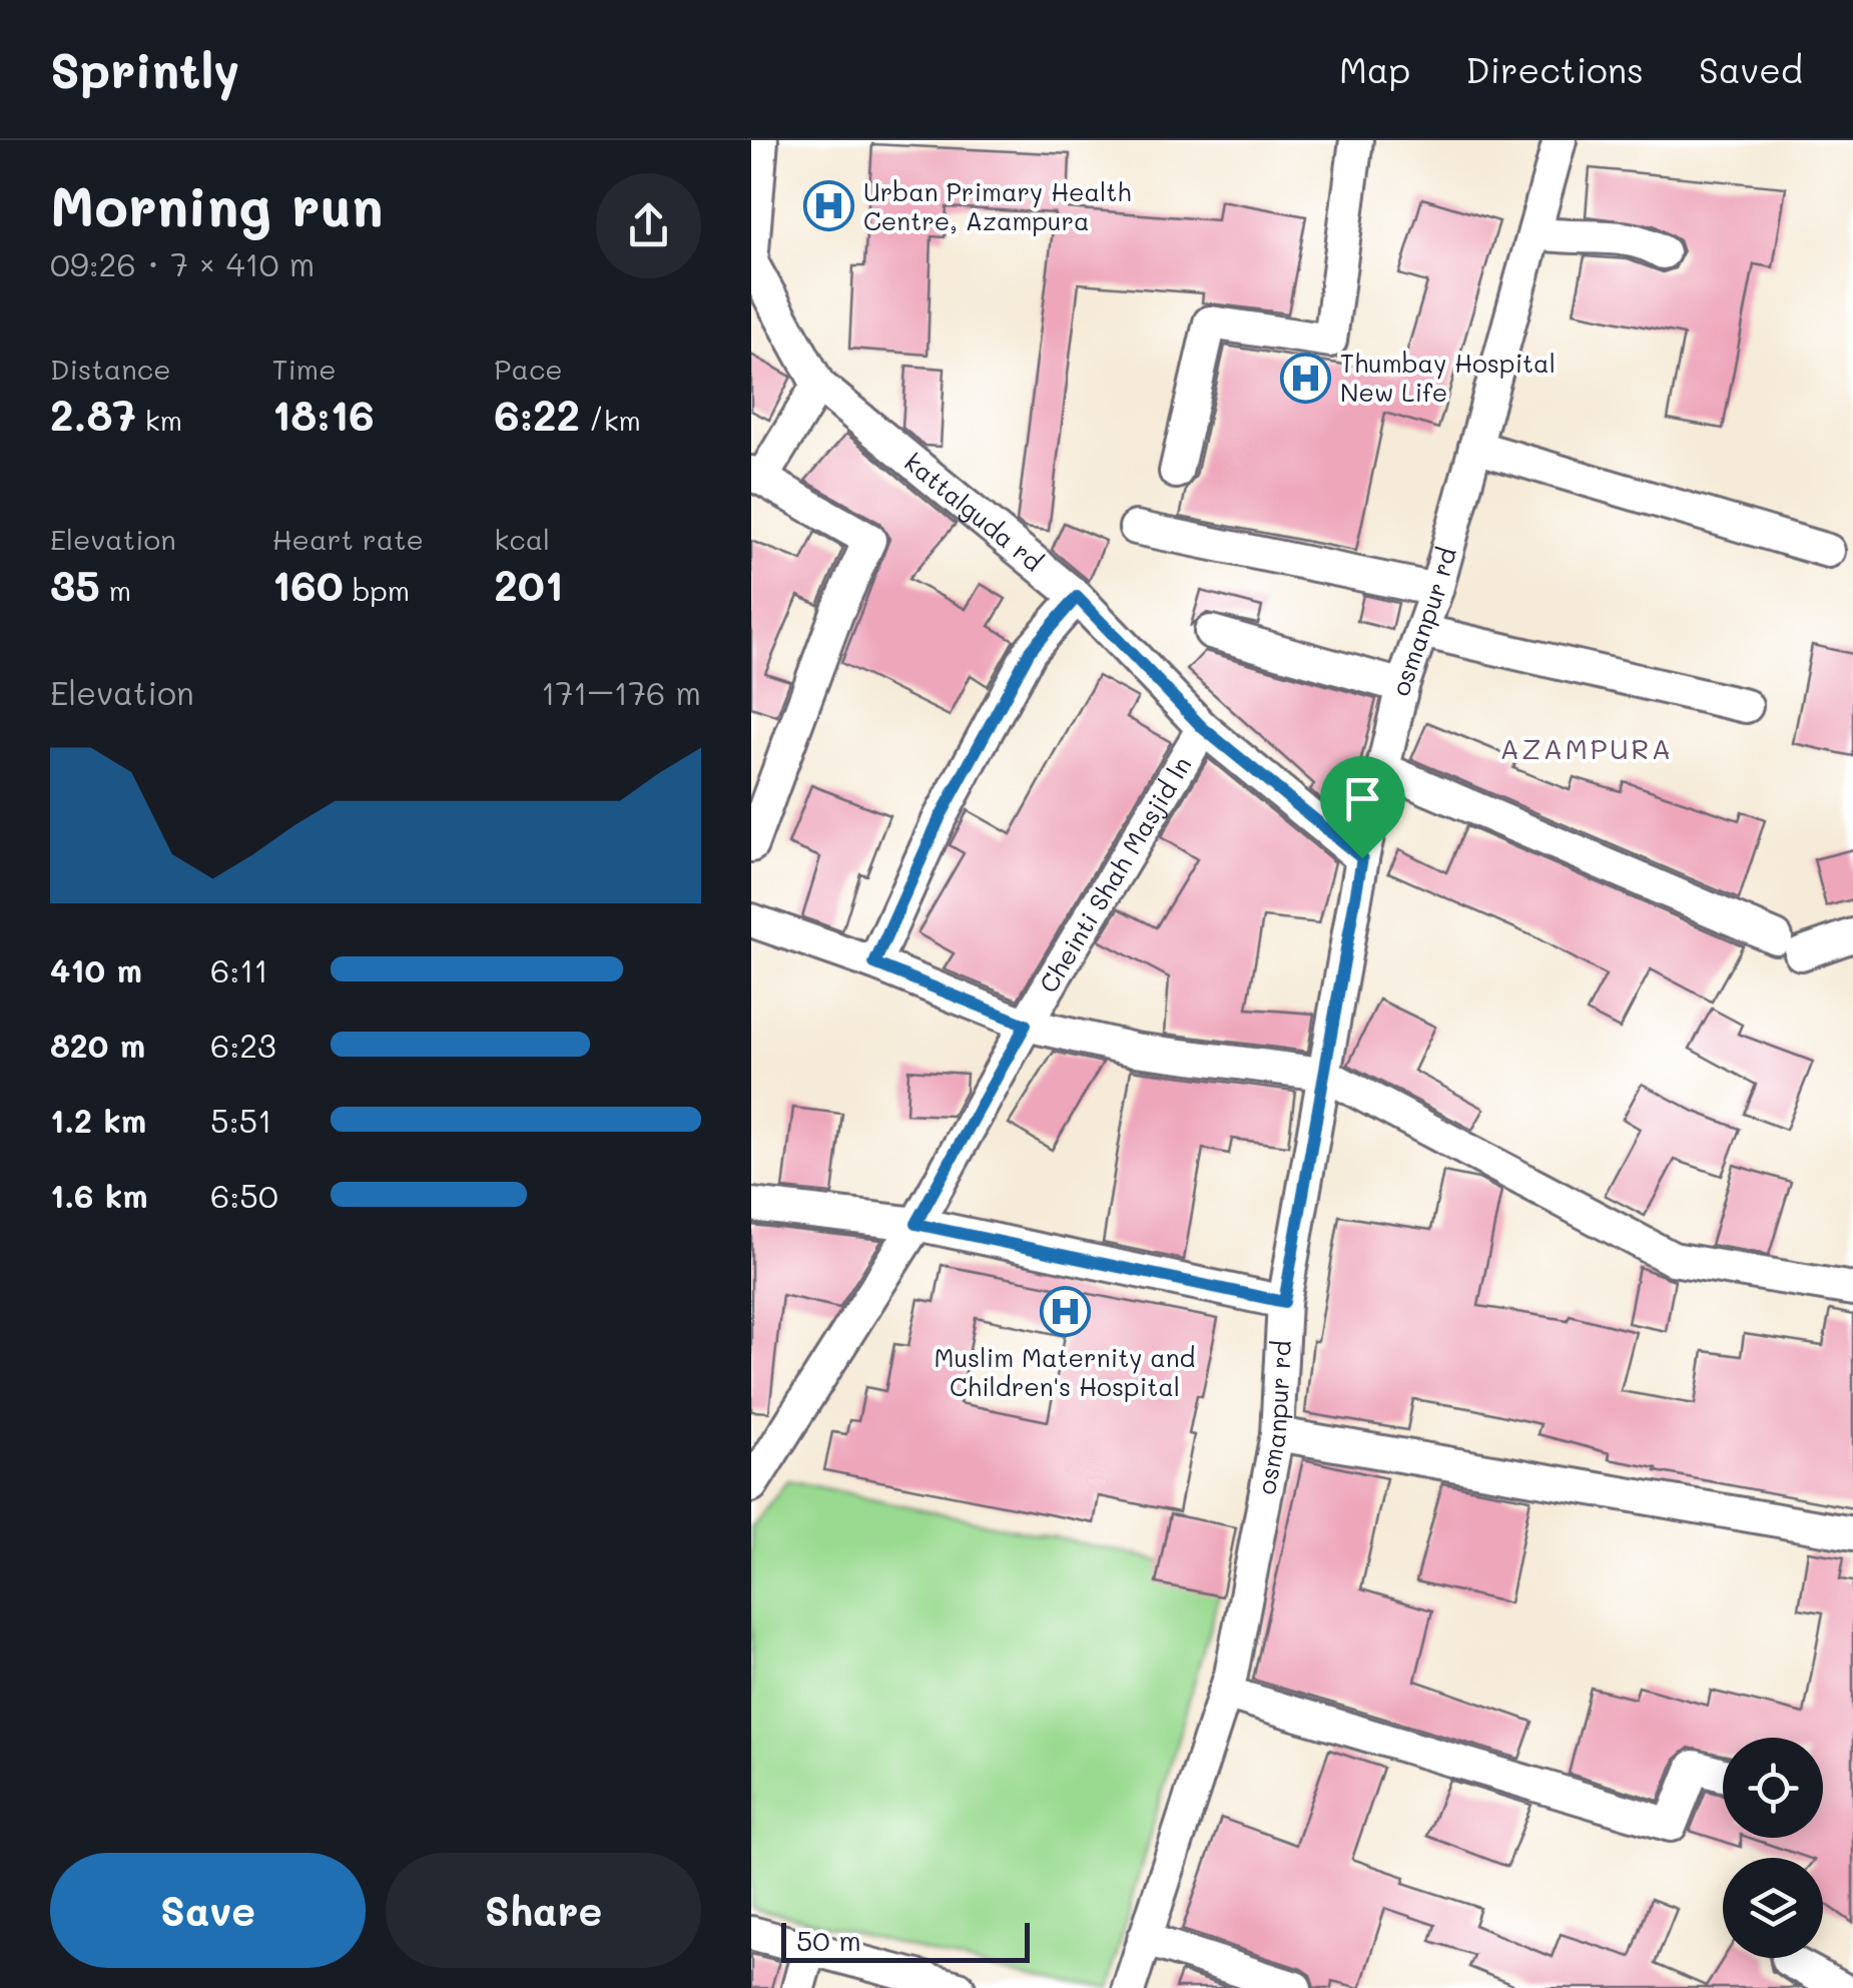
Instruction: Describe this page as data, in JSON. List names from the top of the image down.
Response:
{
  "streets": {
    "street": ["kattalguda rd", "osmanpur rd", "Cheinti Shah Masjid ln"]
  },
  "crossings": [
    ["kattalguda rd", "osmanpur rd"],
    ["kattalguda rd", "Cheinti Shah Masjid ln"]
  ],
  "districts": ["AZAMPURA"],
  "places": {
    "hospital": ["Urban Primary Health Centre, Azampura", "Thumbay Hospital New Life", "Muslim Maternity and Children's Hospital"]
  },
  "scale_bar": "50 m",
  "page": {
    "header": "Sprintly",
    "nav": ["Map", "Directions", "Saved"],
    "heading": ["Morning run", "09:26 · 7 × 410 m"],
    "stats": [
      ["Distance", "2.87 km"],
      ["Time", "18:16"],
      ["Pace", "6:22 /km"],
      ["Elevation", "35 m"],
      ["Heart rate", "160 bpm"],
      ["kcal", "201"]
    ],
    "chart": ["Elevation", "171–176 m"],
    "list": [
      {
        "name": "410 m",
        "note": "6:11"
      },
      {
        "name": "820 m",
        "note": "6:23"
      },
      {
        "name": "1.2 km",
        "note": "5:51"
      },
      {
        "name": "1.6 km",
        "note": "6:50"
      }
    ],
    "buttons": ["Save", "Share"],
    "scale": "50 m"
  }
}
